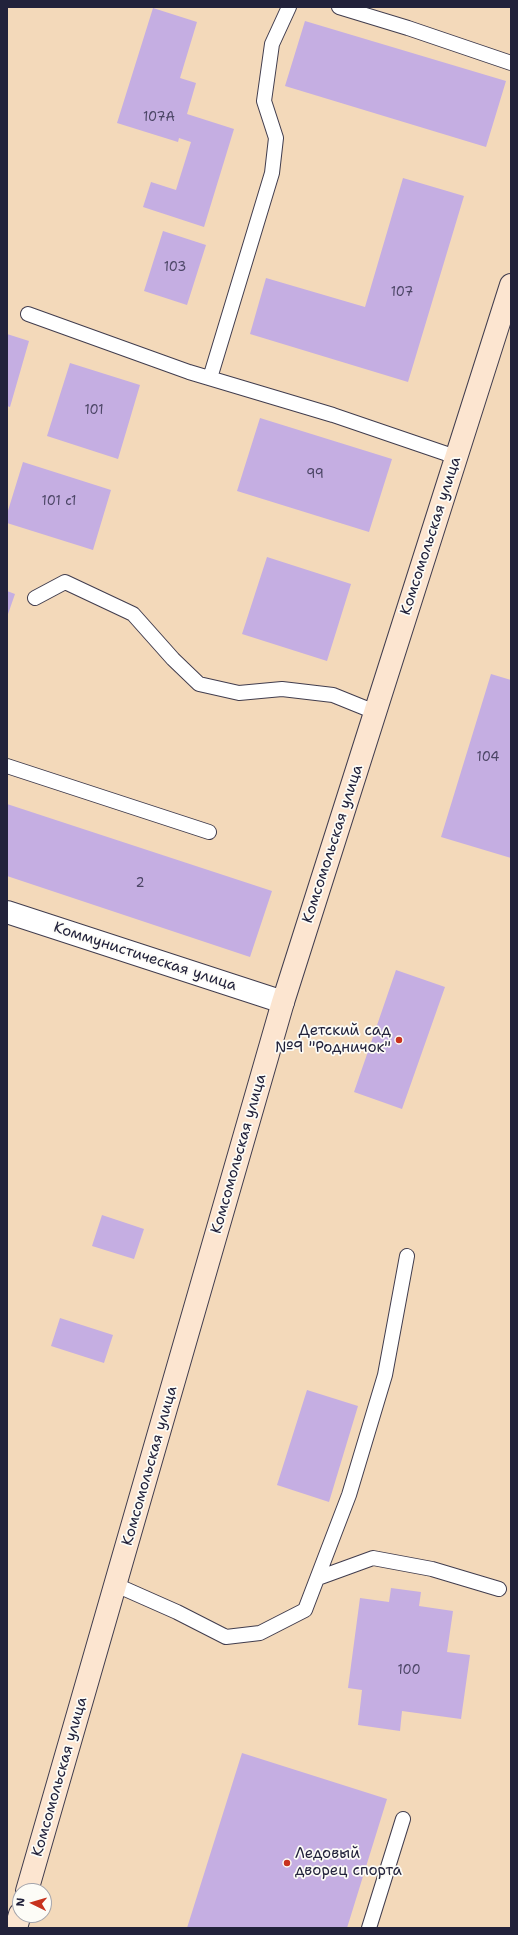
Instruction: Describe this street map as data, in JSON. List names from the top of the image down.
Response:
{
  "streets": {
    "main road": ["Комсомольская улица"],
    "street": ["Коммунистическая улица"]
  },
  "crossings": [
    ["Комсомольская улица", "Коммунистическая улица"]
  ],
  "places": ["Детский сад №9 \"Родничок\"", "Ледовый дворец спорта"],
  "house_numbers": [
    "107А",
    "103",
    "107",
    "101",
    "99",
    "101 с1",
    "104",
    "2",
    "100"
  ],
  "north": "left"
}
